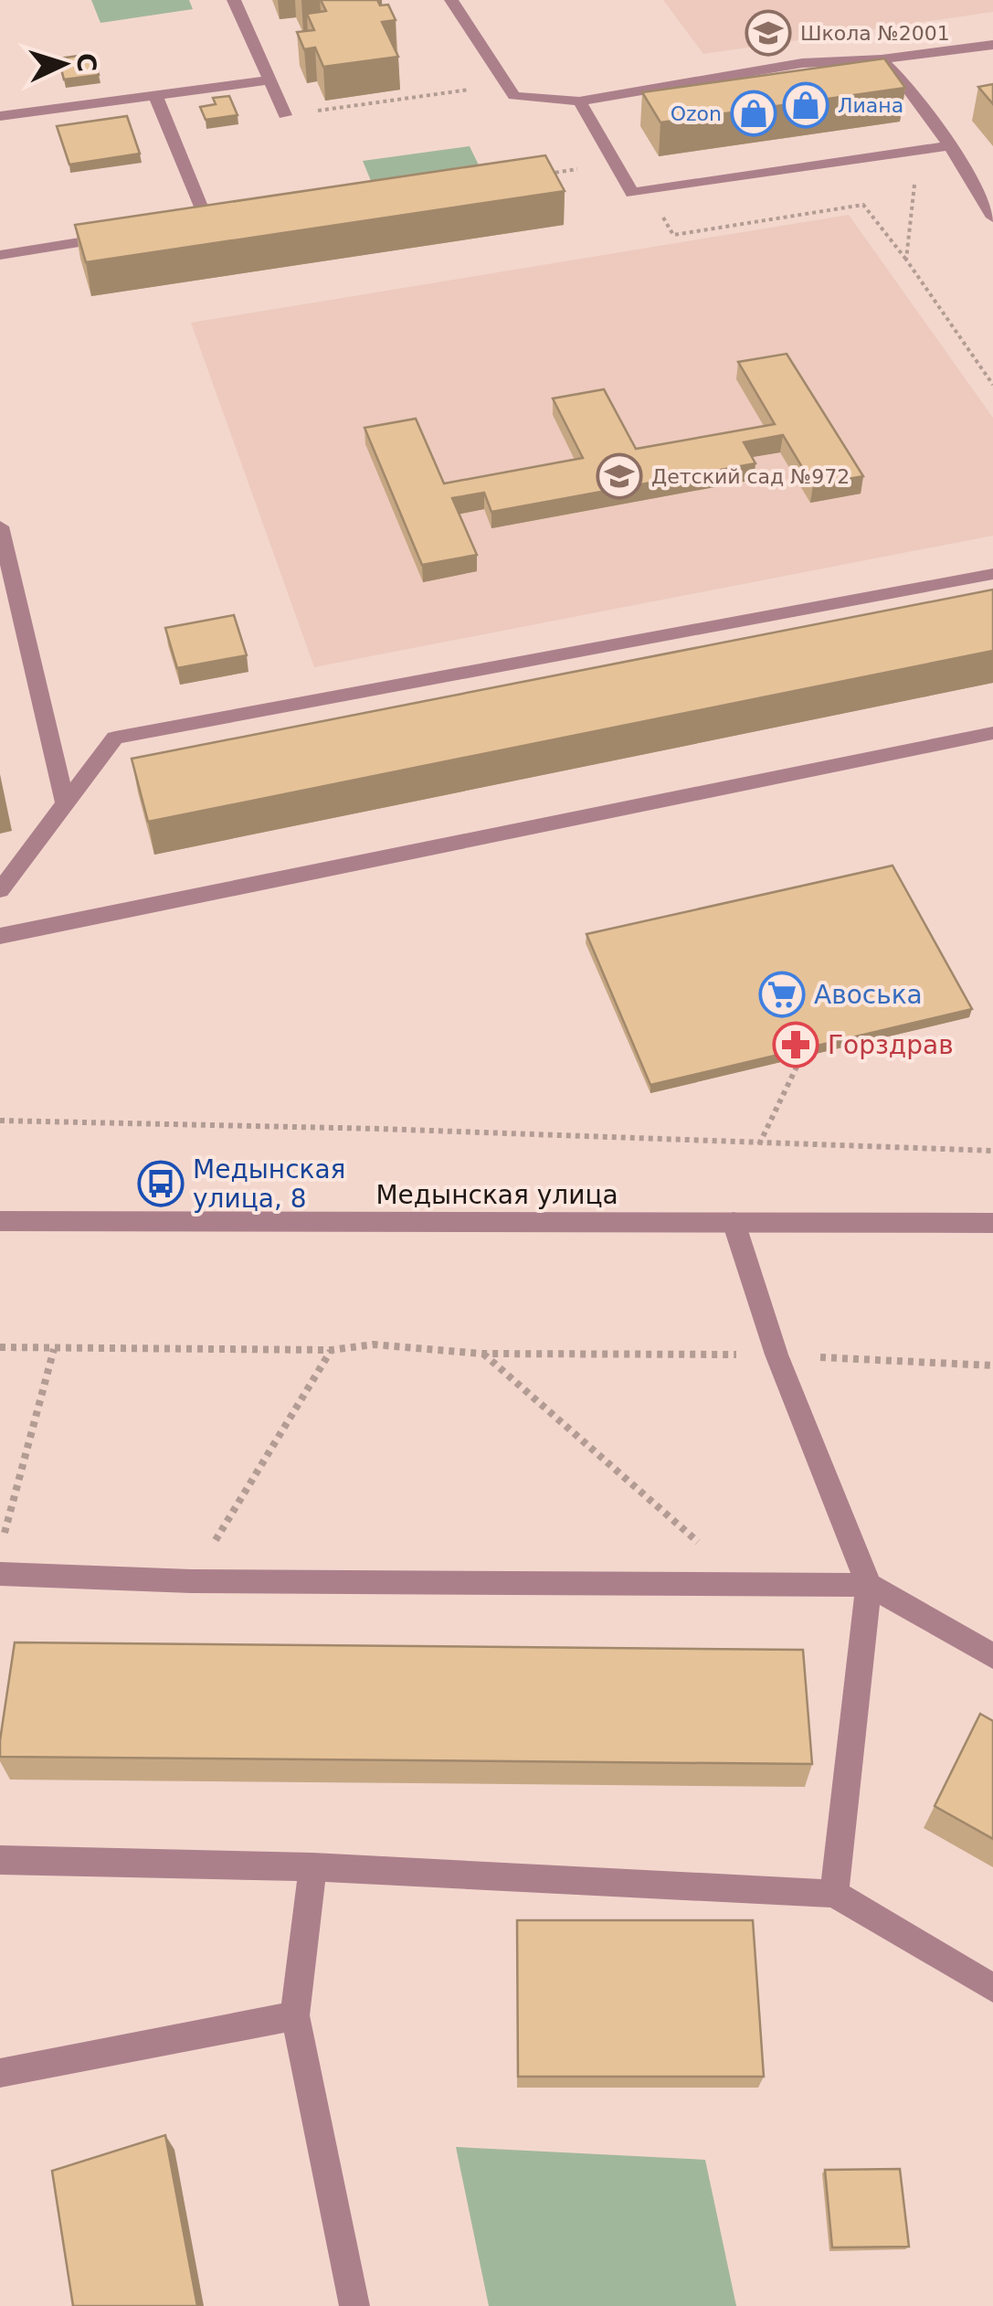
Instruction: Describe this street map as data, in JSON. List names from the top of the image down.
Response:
{
  "streets": {
    "street": ["Медынская улица"]
  },
  "places": {
    "school or university": ["Школа №2001", "Детский сад №972"],
    "shop": ["Лиана", "Ozon"],
    "supermarket": ["Авоська"],
    "pharmacy": ["Горздрав"],
    "bus stop": ["Медынская улица, 8"]
  },
  "north": "right"
}
